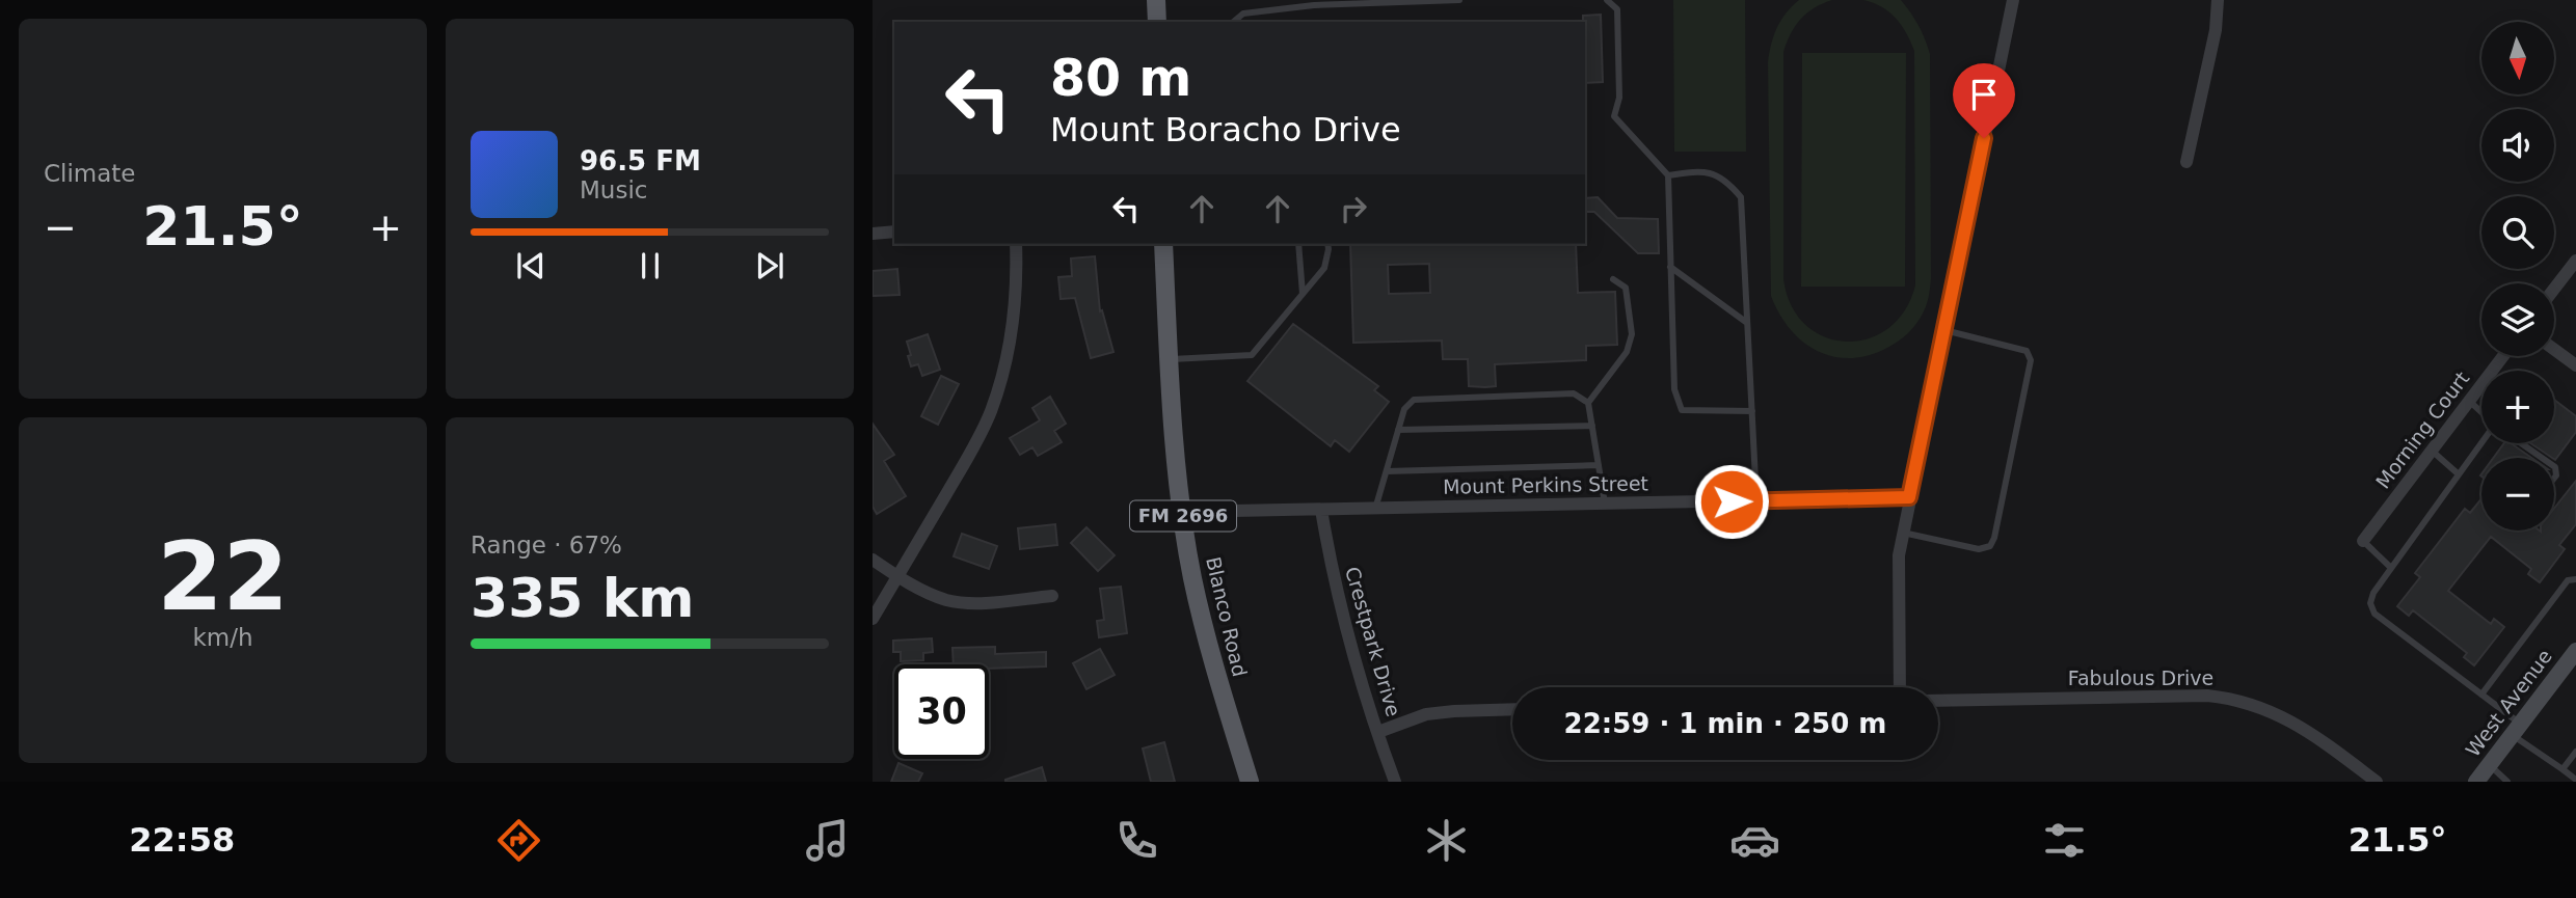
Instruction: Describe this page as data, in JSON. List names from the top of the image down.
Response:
{
  "streets": {
    "main road": ["FM 2696", "Blanco Road", "West Avenue"],
    "street": [
      "Morning Court",
      "Mount Perkins Street",
      "Crestpark Drive",
      "Fabulous Drive"
    ]
  },
  "crossings": [
    ["Mount Perkins Street", "Blanco Road"],
    ["Mount Perkins Street", "Crestpark Drive"]
  ],
  "north": "bottom",
  "page": {
    "tile": [
      "Climate",
      ["22", "km/h"],
      ["Range · 67%", "335 km"]
    ],
    "map_buttons": ["+", "−"],
    "turn": ["80 m", "Mount Boracho Drive"],
    "song": ["96.5 FM", "Music"],
    "heat": ["−", "21.5°", "+"],
    "limit": "30",
    "trip": "22:59 · 1 min · 250 m",
    "tabs": ["22:58", "21.5°"]
  }
}
